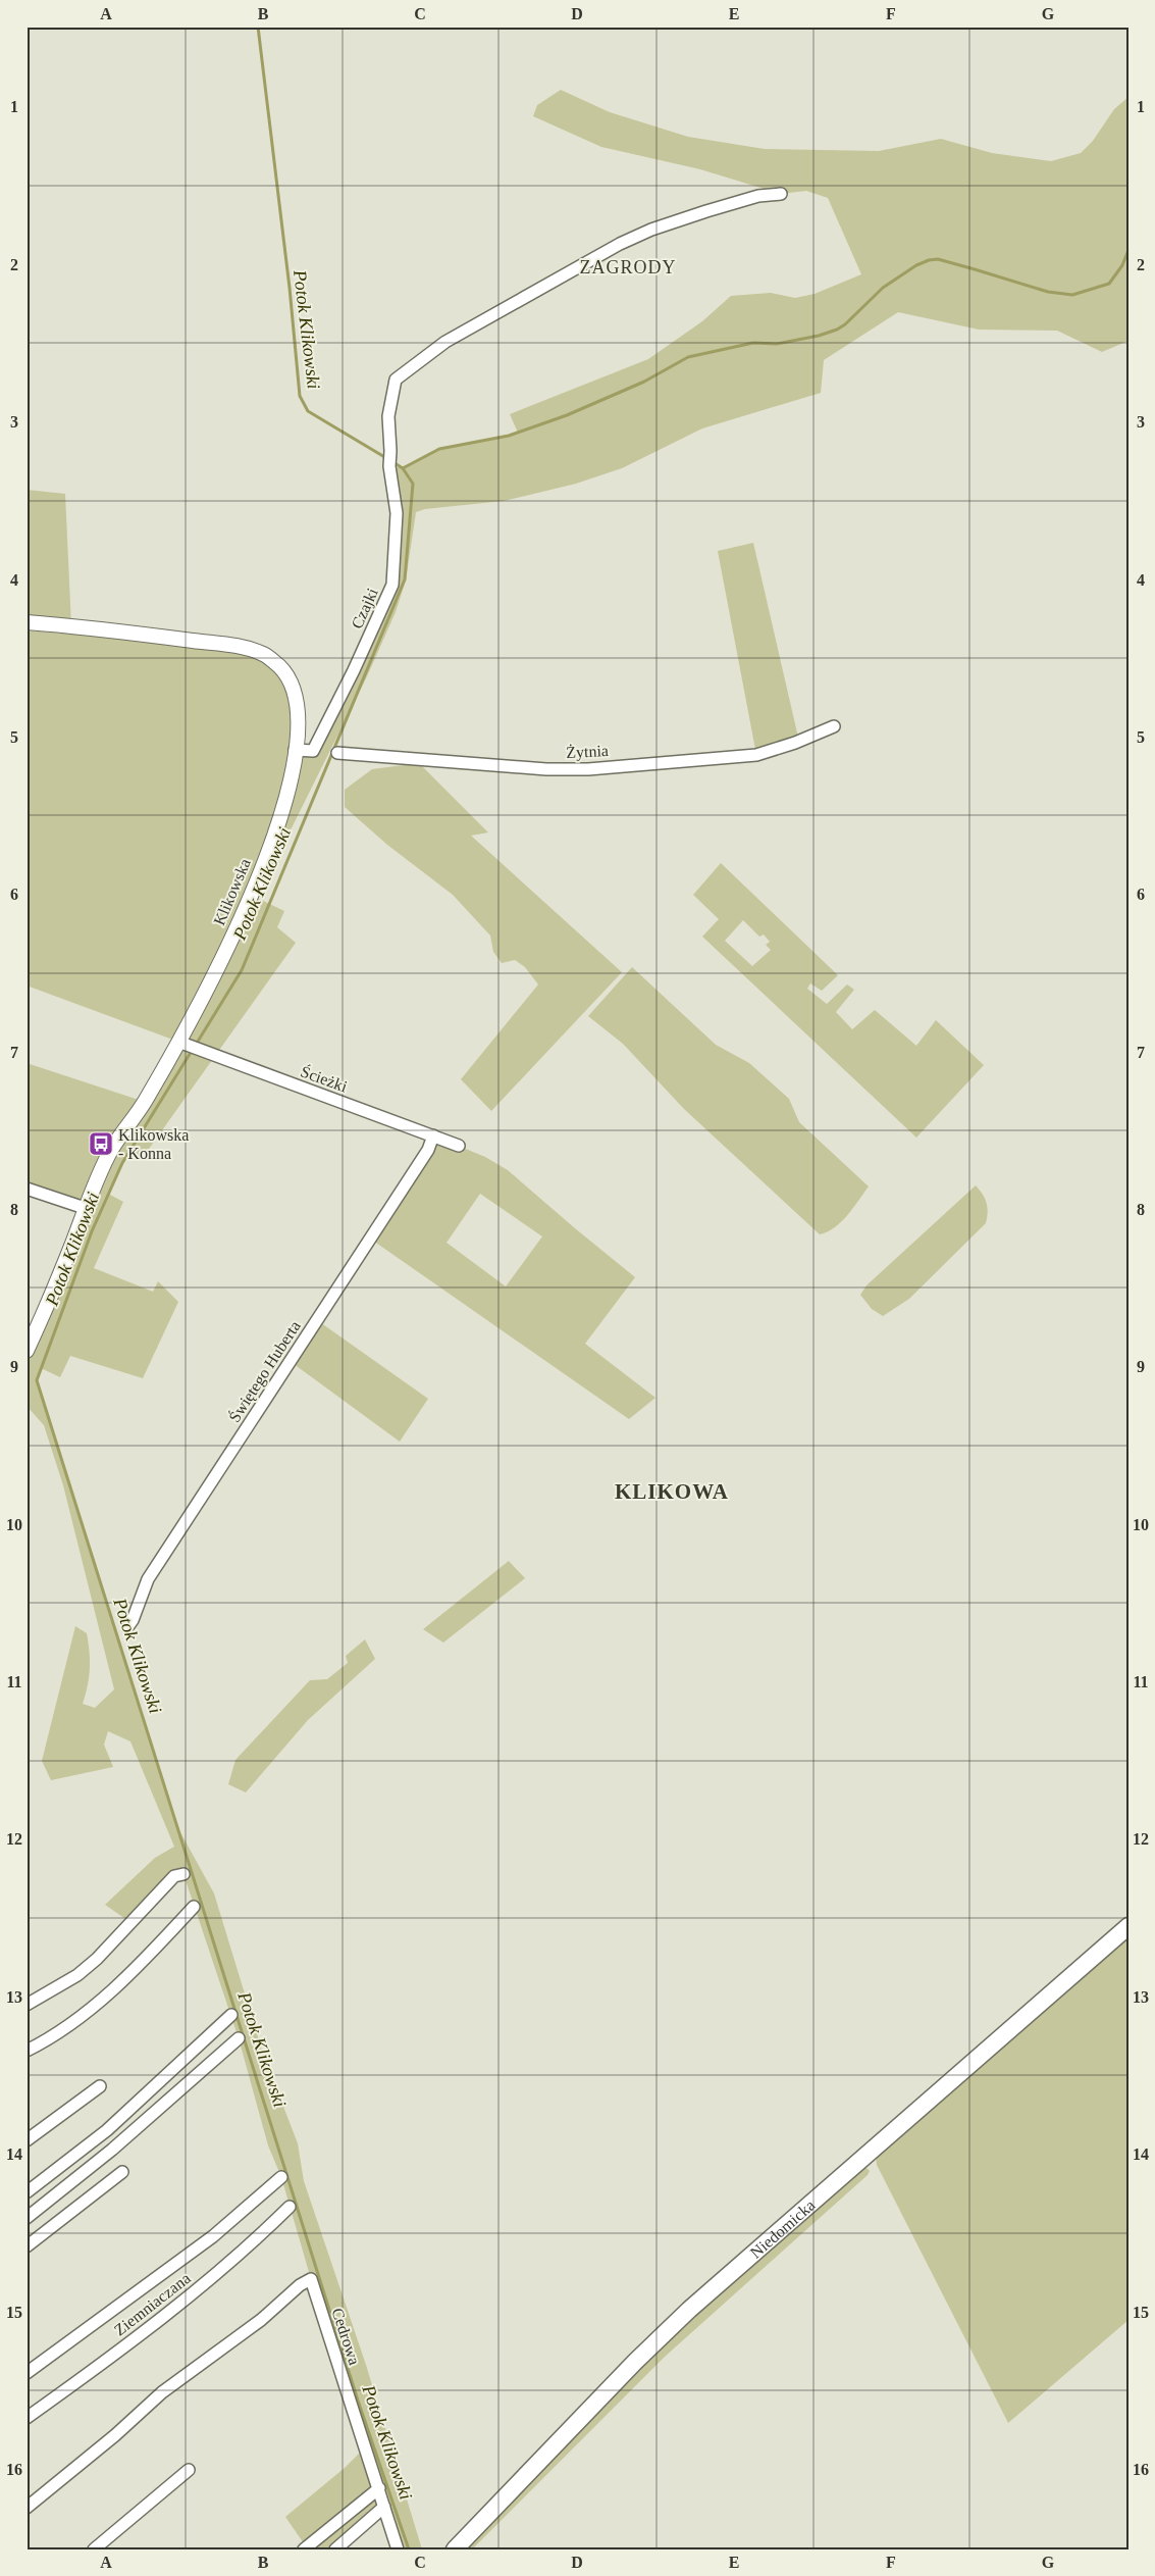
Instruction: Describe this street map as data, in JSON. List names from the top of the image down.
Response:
{
  "streets": {
    "main road": ["Niedomicka"],
    "street": [
      "Czajki",
      "Żytnia",
      "Klikowska",
      "Ścieżki",
      "Świętego Huberta",
      "Ziemniaczana",
      "Cedrowa"
    ]
  },
  "crossings": [
    ["Czajki", "Klikowska"],
    ["Klikowska", "Ścieżki"],
    ["Ścieżki", "Świętego Huberta"]
  ],
  "districts": ["ZAGRODY", "KLIKOWA"],
  "water": ["Potok Klikowski"],
  "places": {
    "bus stop": ["Klikowska - Konna"]
  },
  "grid": {
    "columns": [
      "A",
      "B",
      "C",
      "D",
      "E",
      "F",
      "G"
    ],
    "rows": [
      "1",
      "2",
      "3",
      "4",
      "5",
      "6",
      "7",
      "8",
      "9",
      "10",
      "11",
      "12",
      "13",
      "14",
      "15",
      "16"
    ]
  }
}
